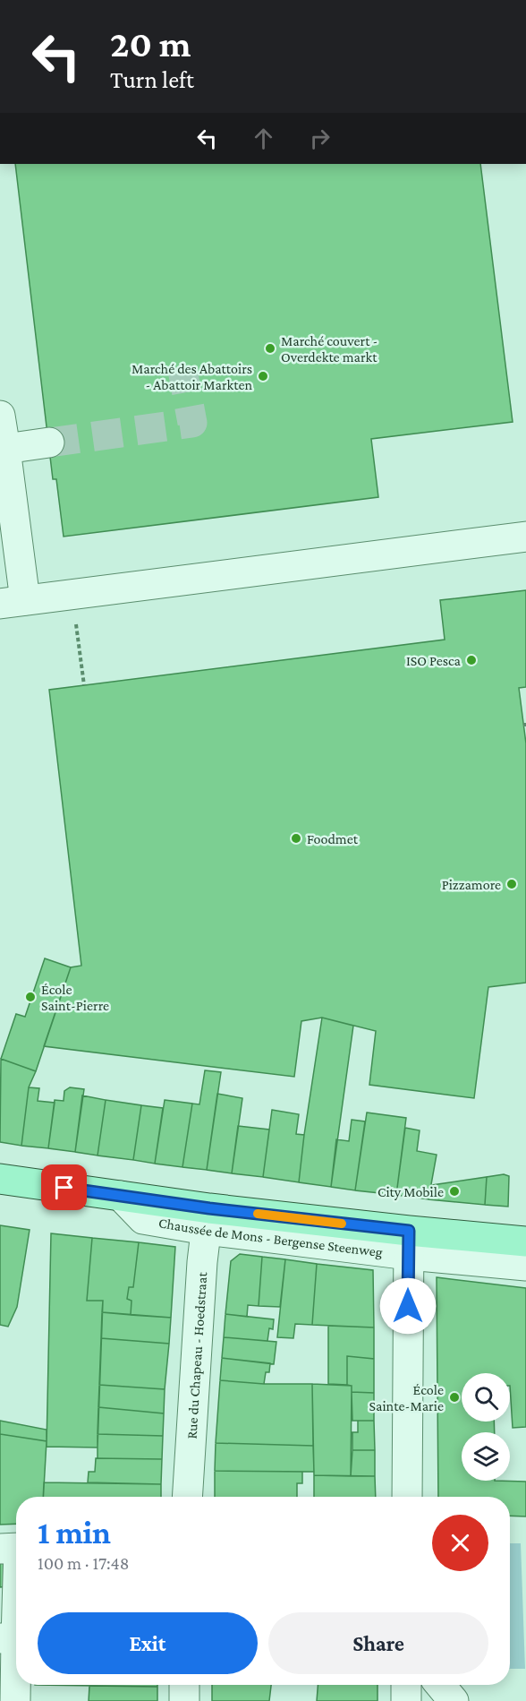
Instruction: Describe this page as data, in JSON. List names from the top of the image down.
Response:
{
  "streets": {
    "main road": ["Chaussée de Mons - Bergense Steenweg"],
    "street": ["Rue du Chapeau - Hoedstraat"]
  },
  "crossings": [
    ["Chaussée de Mons - Bergense Steenweg", "Rue du Chapeau - Hoedstraat"]
  ],
  "places": [
    "Marché couvert - Overdekte markt",
    "Marché des Abattoirs - Abattoir Markten",
    "ISO Pesca",
    "Foodmet",
    "Pizzamore",
    "École Saint-Pierre",
    "City Mobile",
    "École Sainte-Marie"
  ],
  "page": {
    "turn": ["20 m", "Turn left"],
    "heading": ["1 min", "100 m · 17:48"],
    "buttons": ["Exit", "Share"]
  }
}
